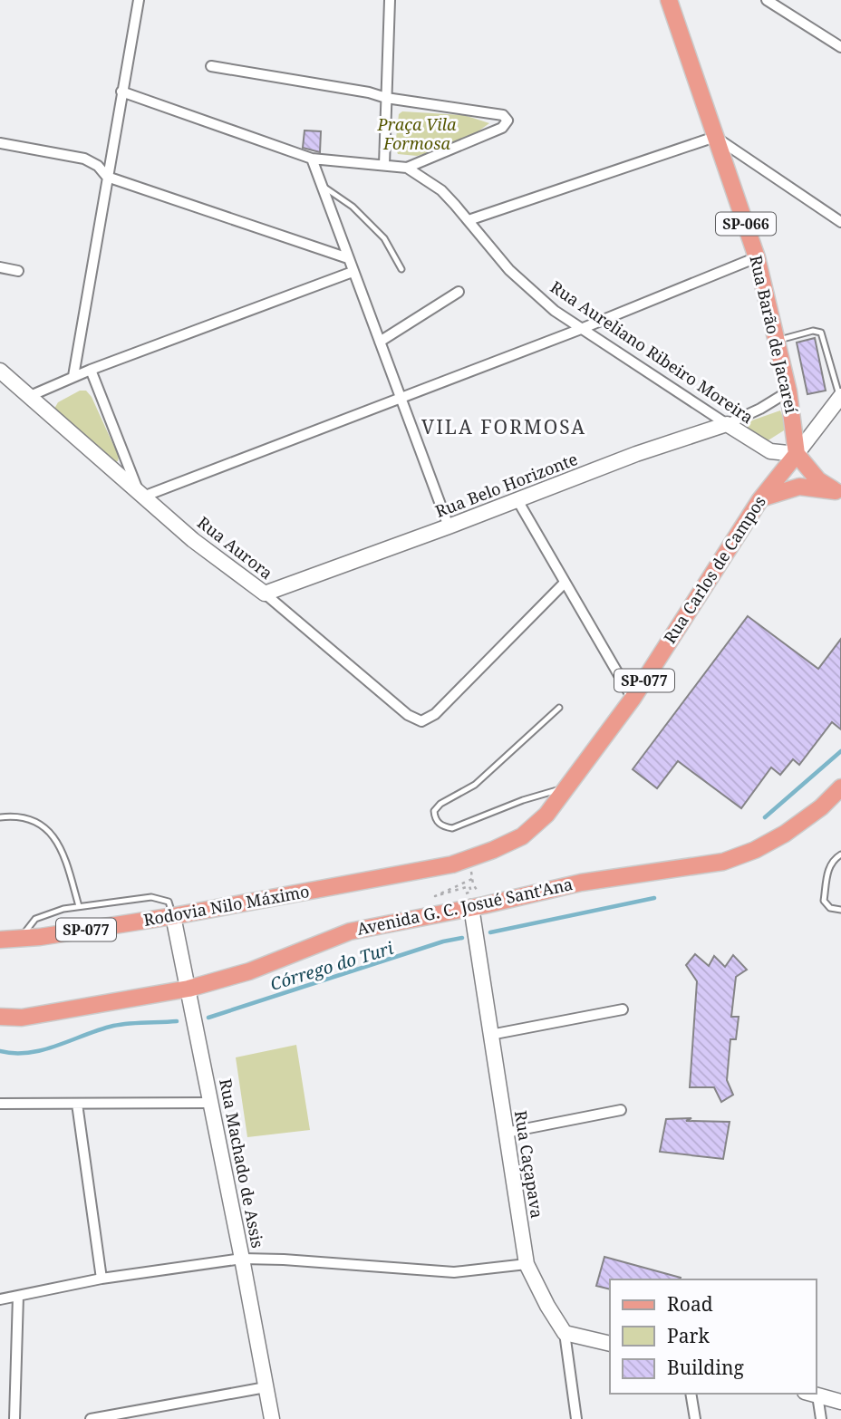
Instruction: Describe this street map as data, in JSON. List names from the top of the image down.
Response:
{
  "streets": {
    "main road": [
      "SP-066",
      "Rua Barão de Jacareí",
      "Rua Carlos de Campos",
      "SP-077",
      "Rodovia Nilo Máximo",
      "Avenida G. C. Josué Sant'Ana"
    ],
    "street": [
      "Rua Aureliano Ribeiro Moreira",
      "Rua Belo Horizonte",
      "Rua Aurora",
      "Rua Machado de Assis",
      "Rua Caçapava"
    ]
  },
  "crossings": [
    ["Rua Barão de Jacareí", "Rua Aureliano Ribeiro Moreira"],
    ["Rua Barão de Jacareí", "Rua Belo Horizonte"],
    ["Rua Barão de Jacareí", "Rua Carlos de Campos"],
    ["Rua Aureliano Ribeiro Moreira", "Rua Belo Horizonte"],
    ["Rua Aureliano Ribeiro Moreira", "Rua Carlos de Campos"],
    ["Rua Belo Horizonte", "Rua Aurora"],
    ["Rua Carlos de Campos", "Rodovia Nilo Máximo"],
    ["Rodovia Nilo Máximo", "Rua Machado de Assis"],
    ["Avenida G. C. Josué Sant'Ana", "Rua Machado de Assis"],
    ["Avenida G. C. Josué Sant'Ana", "Rua Caçapava"]
  ],
  "districts": ["VILA FORMOSA"],
  "water": ["Córrego do Turi"],
  "parks": ["Praça Vila Formosa"],
  "legend": ["Road", "Park", "Building"]
}
